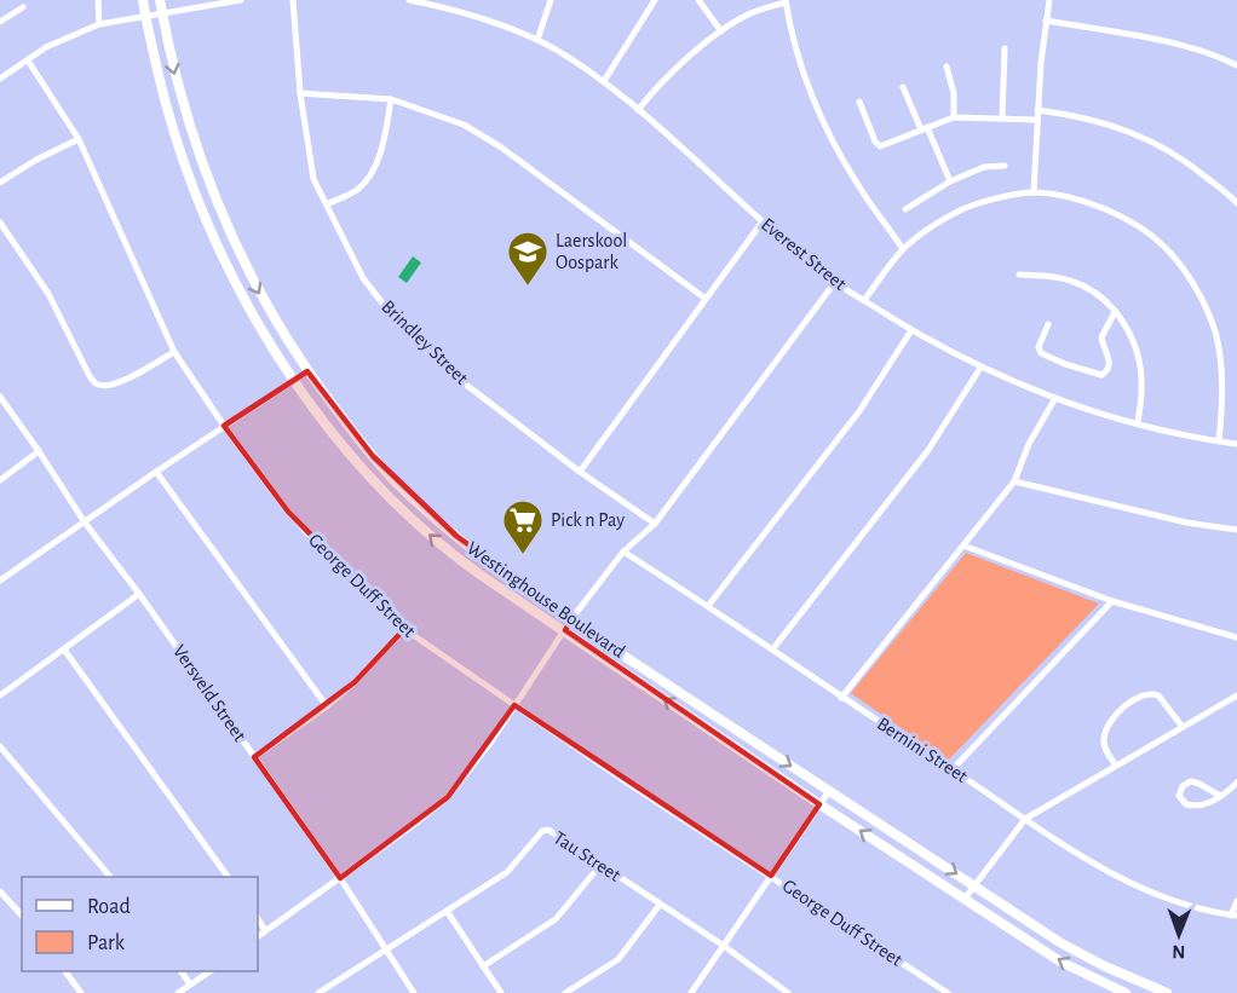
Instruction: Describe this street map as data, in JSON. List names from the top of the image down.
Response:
{
  "streets": {
    "street": [
      "Everest Street",
      "Brindley Street",
      "George Duff Street",
      "Westinghouse Boulevard",
      "Versveld Street",
      "Bernini Street",
      "Tau Street"
    ]
  },
  "crossings": [
    ["Versveld Street", "Tau Street"]
  ],
  "places": {
    "school or university": ["Laerskool Oospark"],
    "supermarket": ["Pick n Pay"]
  },
  "legend": ["Road", "Park"],
  "north": "bottom"
}
